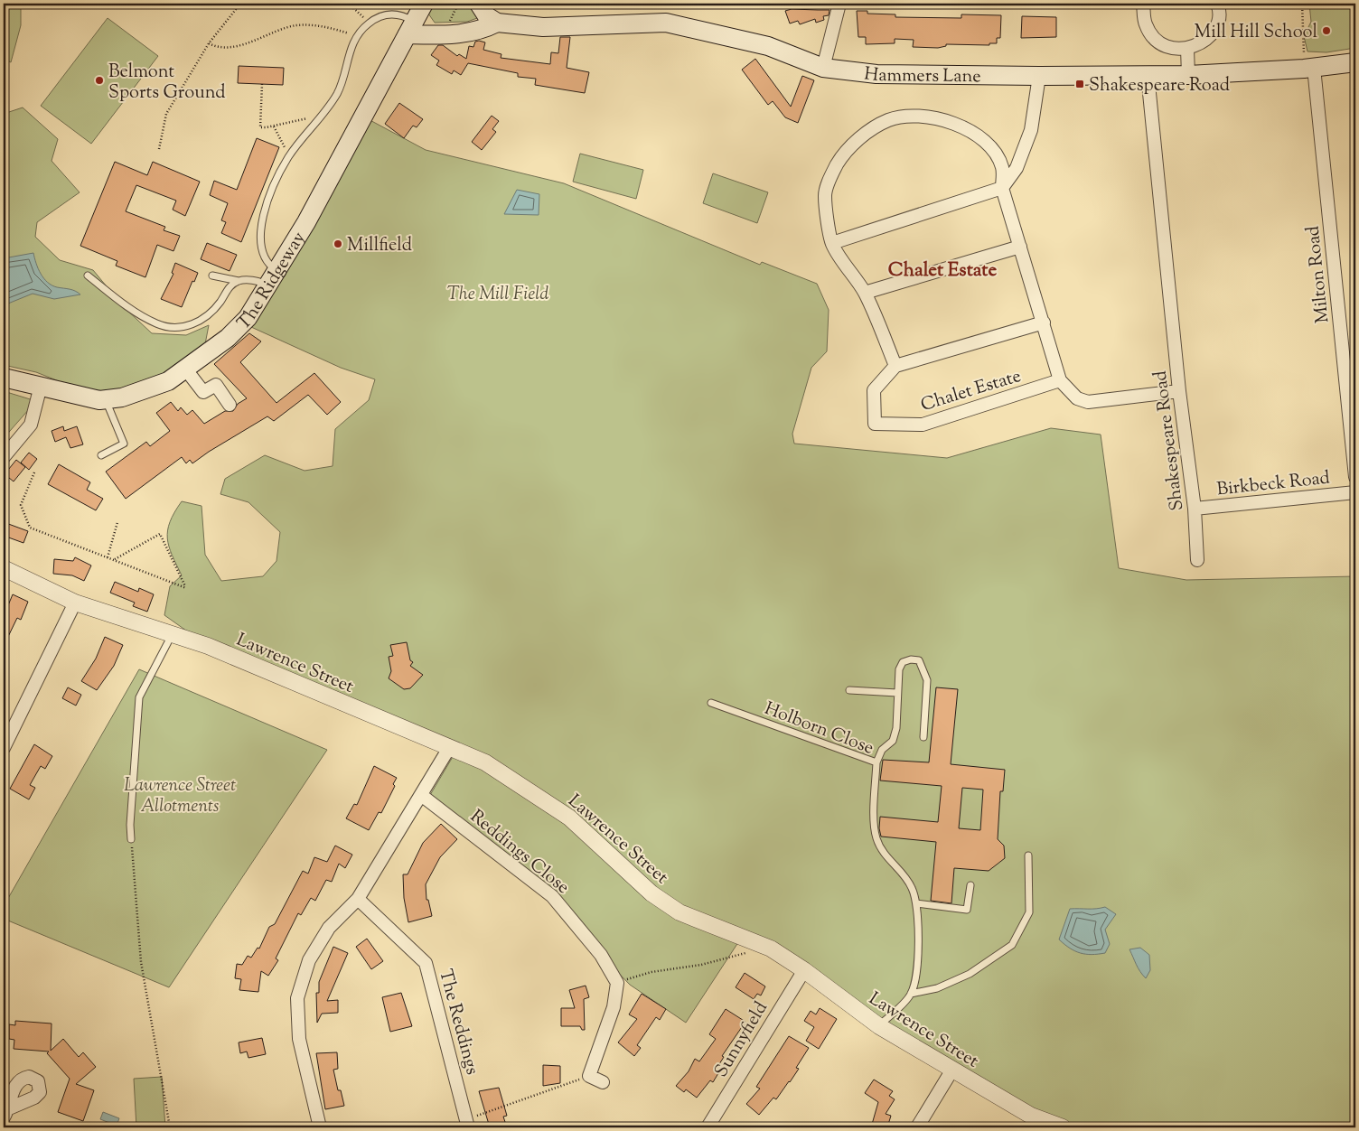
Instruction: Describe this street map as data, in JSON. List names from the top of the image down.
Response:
{
  "streets": {
    "main road": ["Hammers Lane", "The Ridgeway"],
    "street": [
      "Milton Road",
      "Chalet Estate",
      "Shakespeare Road",
      "Birkbeck Road",
      "Lawrence Street",
      "Reddings Close",
      "The Reddings",
      "Sunnyfield"
    ],
    "lane": ["Holborn Close"]
  },
  "crossings": [
    ["Hammers Lane", "Milton Road"],
    ["Hammers Lane", "The Ridgeway"],
    ["Hammers Lane", "Shakespeare Road"],
    ["Shakespeare Road", "Birkbeck Road"],
    ["Lawrence Street", "Sunnyfield"]
  ],
  "districts": ["Chalet Estate"],
  "parks": ["The Mill Field", "Lawrence Street Allotments"],
  "places": {
    "other": ["Mill Hill School", "Belmont Sports Ground", "Millfield"],
    "transit": ["Shakespeare Road"]
  }
}
